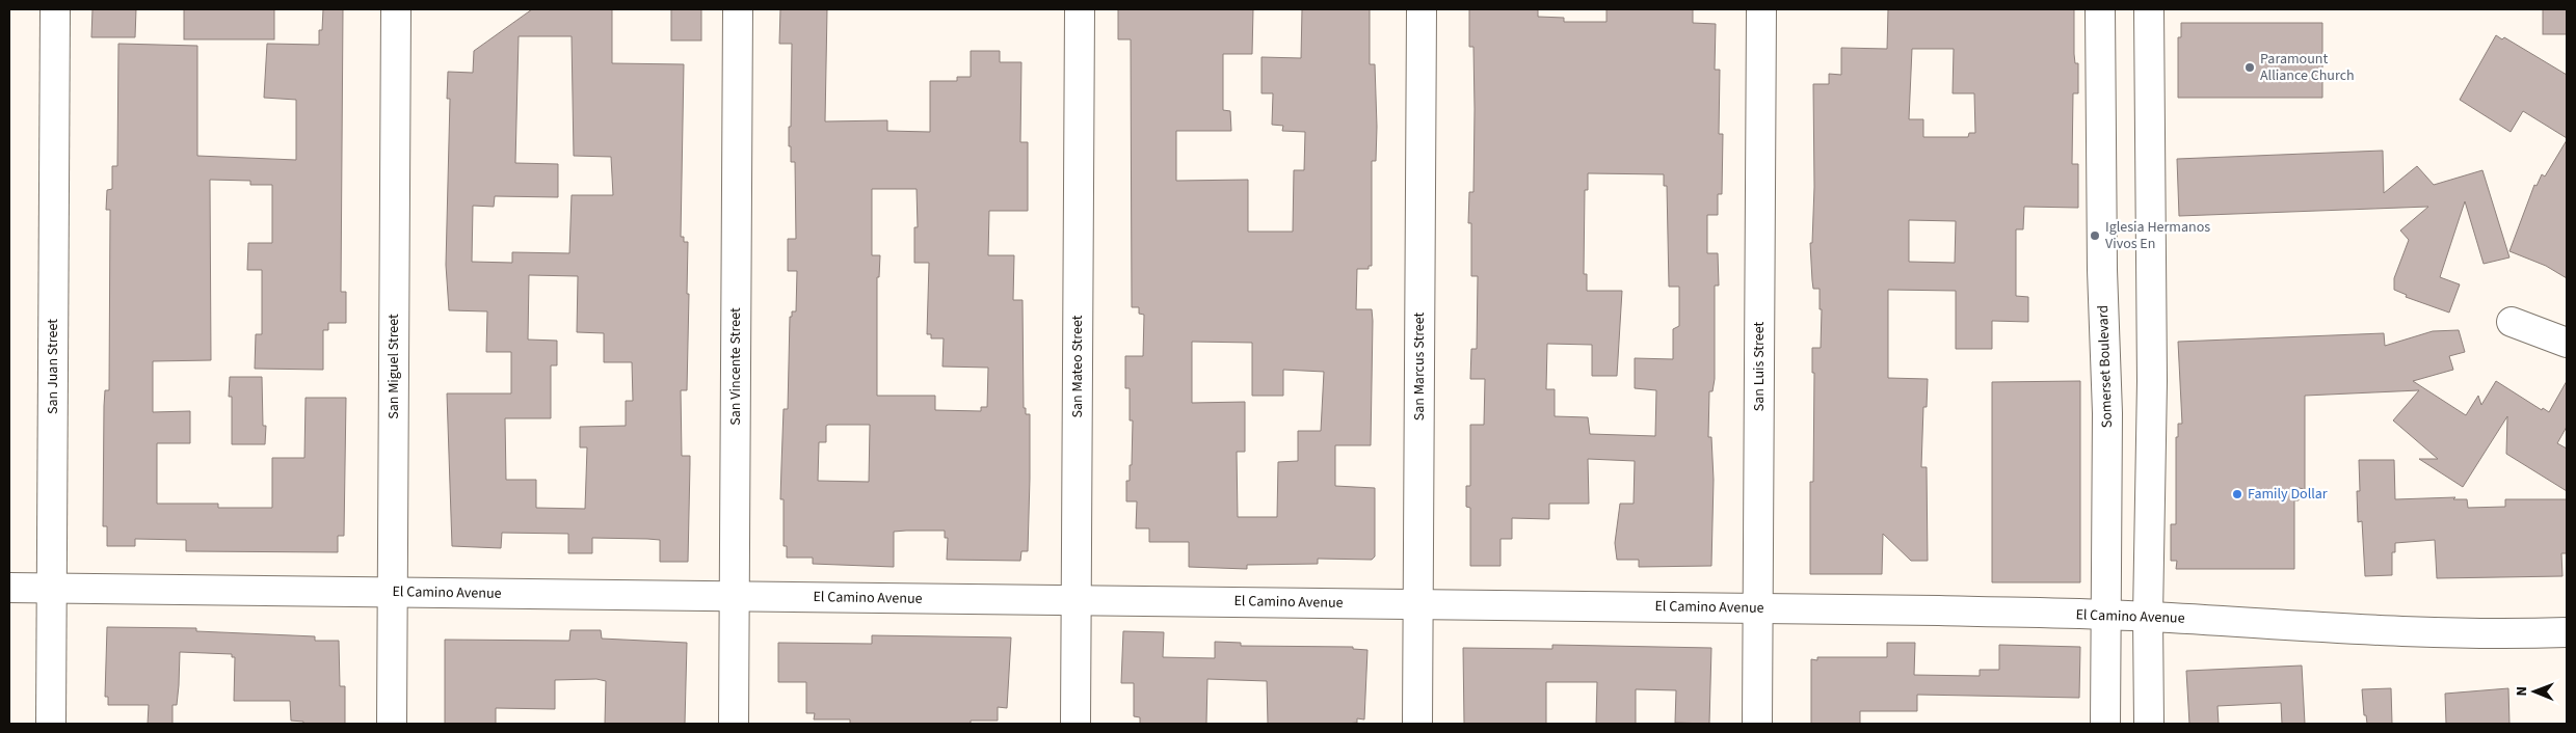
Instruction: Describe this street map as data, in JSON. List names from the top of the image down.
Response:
{
  "streets": {
    "street": [
      "San Juan Street",
      "San Miguel Street",
      "San Vincente Street",
      "San Mateo Street",
      "San Marcus Street",
      "San Luis Street",
      "Somerset Boulevard",
      "El Camino Avenue"
    ]
  },
  "crossings": [
    ["San Juan Street", "El Camino Avenue"],
    ["San Miguel Street", "El Camino Avenue"],
    ["San Vincente Street", "El Camino Avenue"],
    ["San Mateo Street", "El Camino Avenue"],
    ["San Marcus Street", "El Camino Avenue"],
    ["San Luis Street", "El Camino Avenue"],
    ["Somerset Boulevard", "El Camino Avenue"]
  ],
  "places": ["Paramount Alliance Church", "Iglesia Hermanos Vivos En", "Family Dollar"],
  "north": "left"
}
